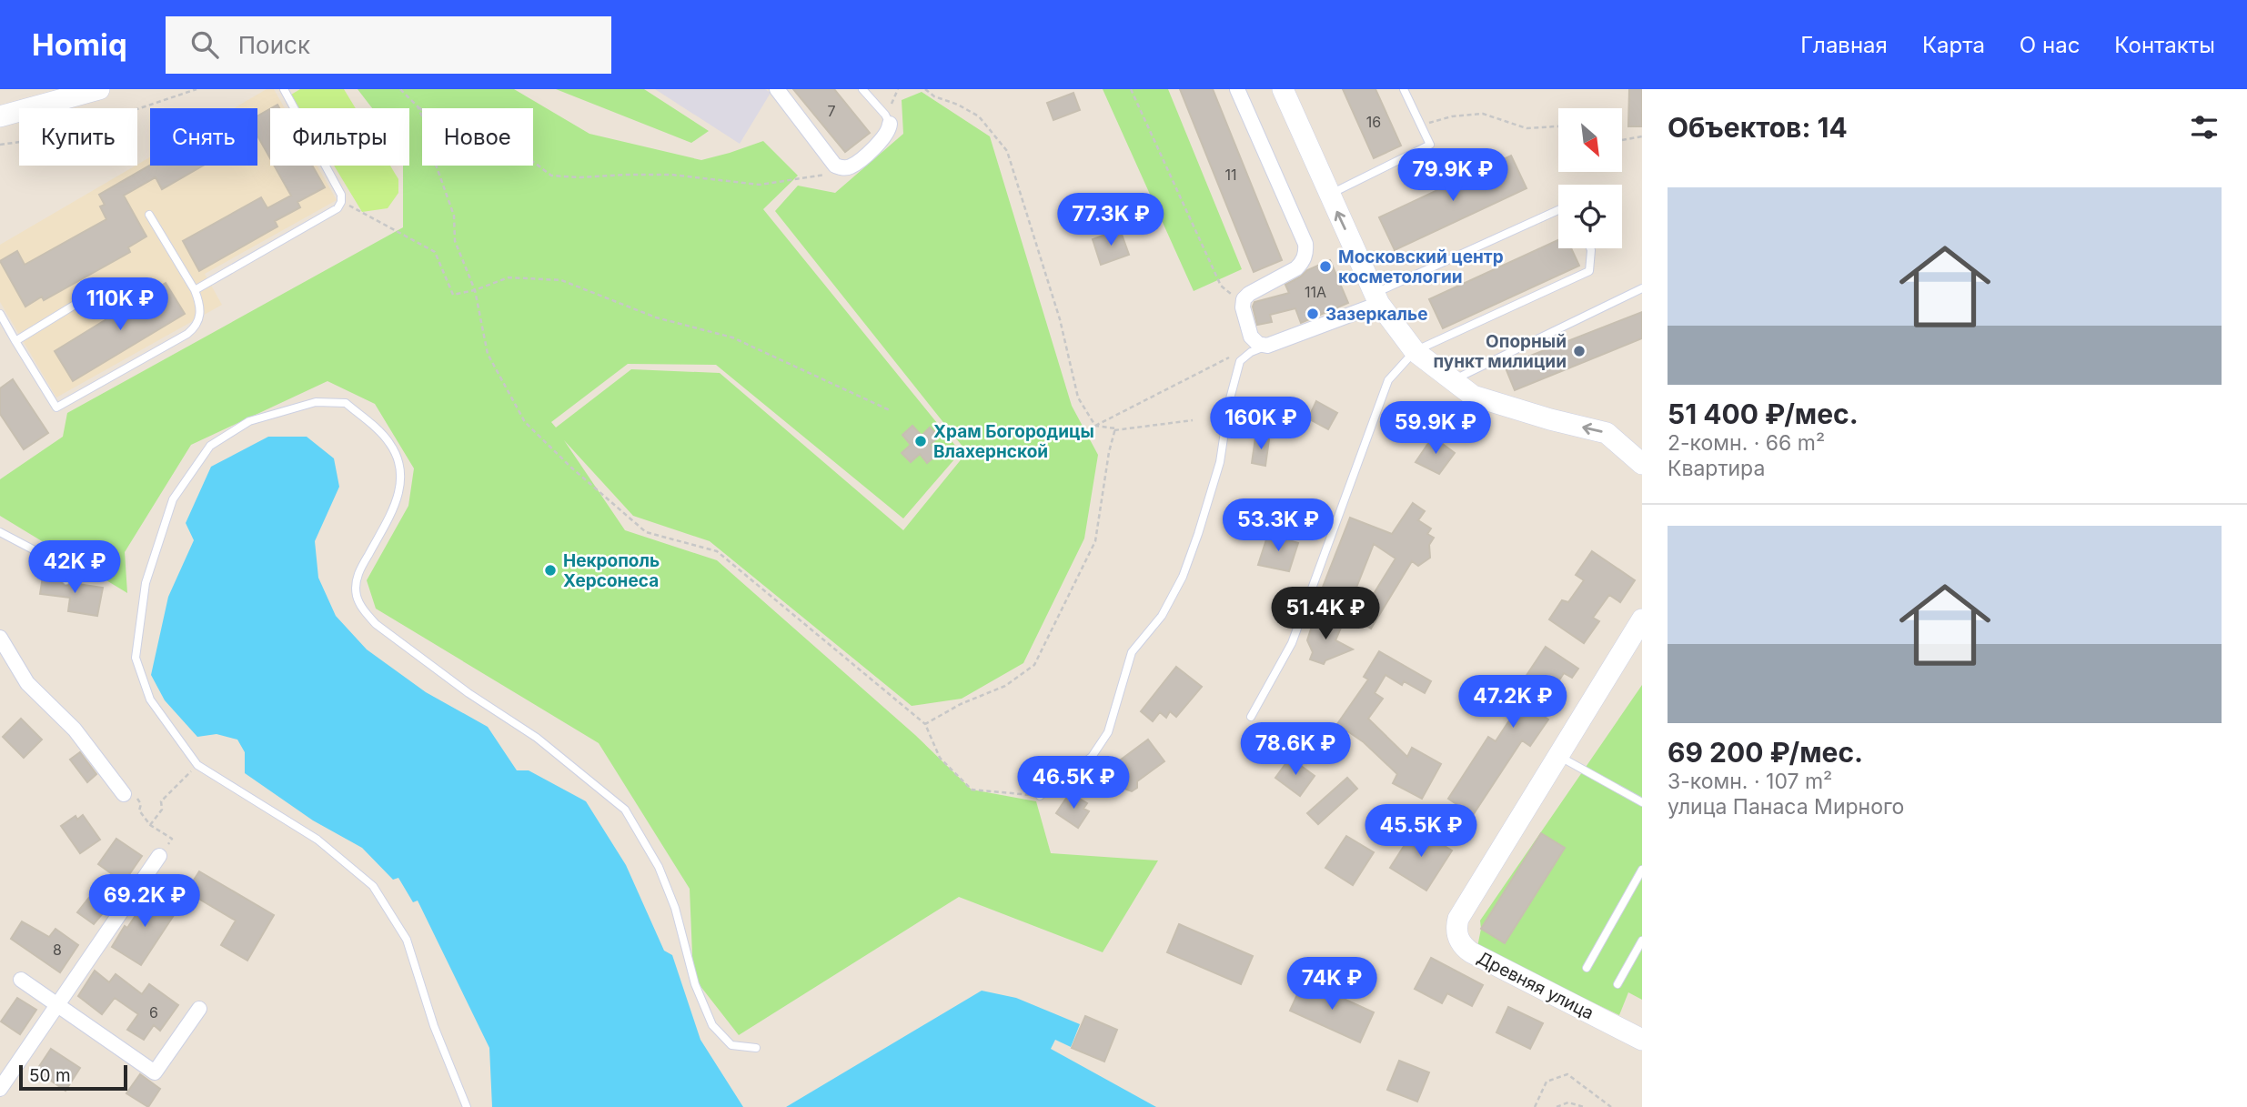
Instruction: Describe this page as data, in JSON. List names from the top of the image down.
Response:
{
  "streets": {
    "main road": ["Древняя улица"]
  },
  "places": [
    "Московский центр косметологии",
    "Зазеркалье",
    "Опорный пункт милиции",
    "Храм Богородицы Влахернской",
    "Некрополь Херсонеса"
  ],
  "house_numbers": [
    "7",
    "16",
    "11",
    "11А",
    "8",
    "6"
  ],
  "scale_bar": "50 m",
  "north": "bottom right",
  "page": {
    "header": "Homiq",
    "search": "Поиск",
    "nav": [
      "Главная",
      "Карта",
      "О нас",
      "Контакты"
    ],
    "heading": "Объектов: 14",
    "chip": [
      "Купить",
      "Снять",
      "Фильтры",
      "Новое"
    ],
    "price": [
      "79.9K ₽",
      "77.3K ₽",
      "110K ₽",
      "160K ₽",
      "59.9K ₽",
      "53.3K ₽",
      "42K ₽",
      "51.4K ₽",
      "47.2K ₽",
      "78.6K ₽",
      "46.5K ₽",
      "45.5K ₽",
      "69.2K ₽",
      "74K ₽"
    ],
    "list": [
      {
        "name": "51 400 ₽/мес.",
        "note": "2-комн. · 66 m² · Квартира"
      },
      {
        "name": "69 200 ₽/мес.",
        "note": "3-комн. · 107 m² · улица Панаса Мирного"
      }
    ],
    "scale": "50 m"
  }
}
